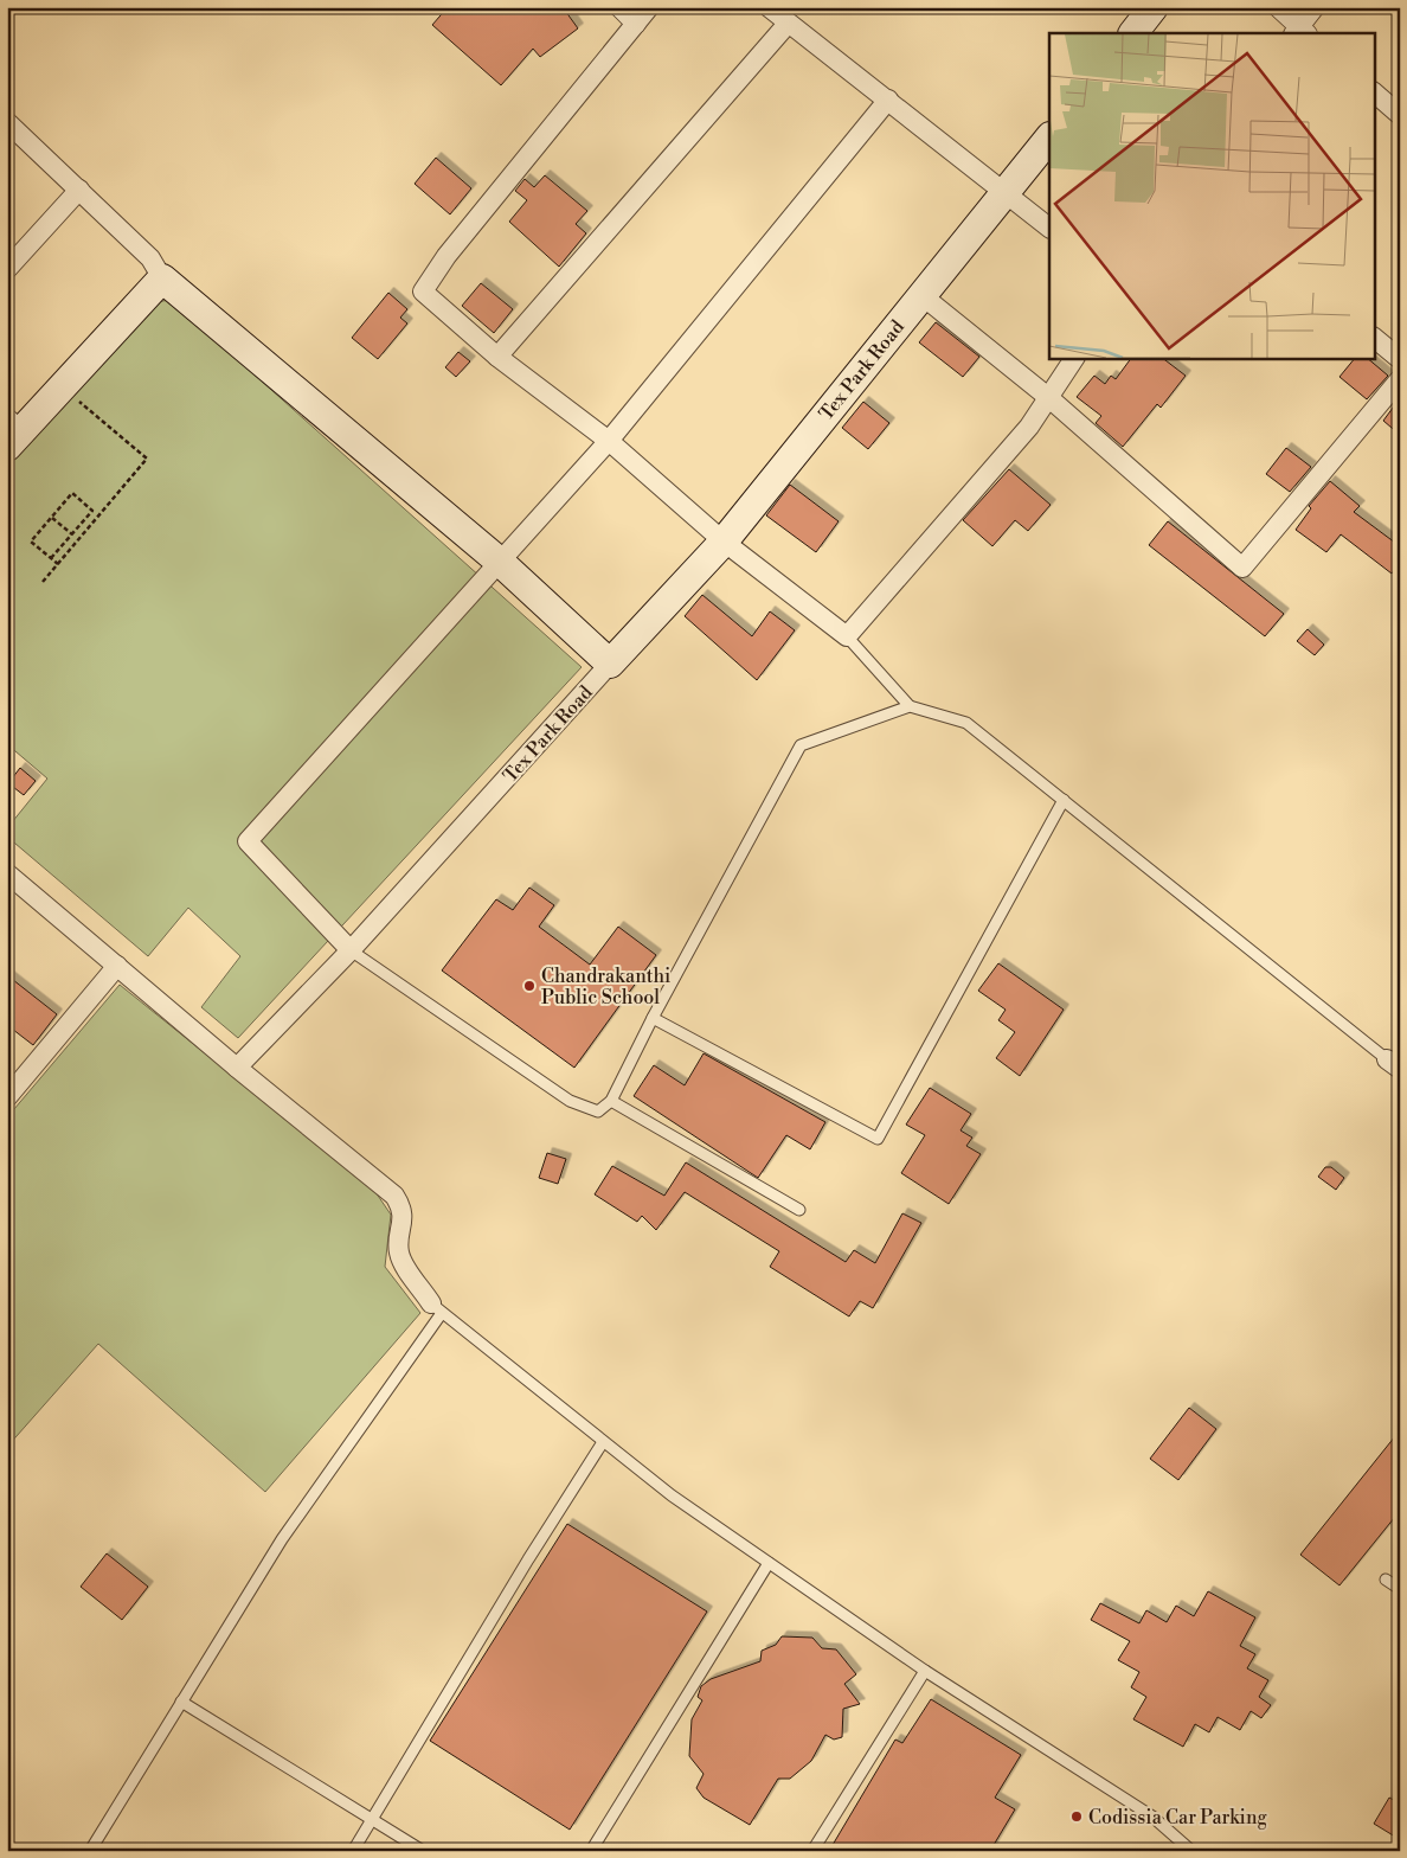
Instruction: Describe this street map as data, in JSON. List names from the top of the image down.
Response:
{
  "streets": {
    "street": ["Tex Park Road"]
  },
  "places": ["Chandrakanthi Public School", "Codissia Car Parking"]
}
